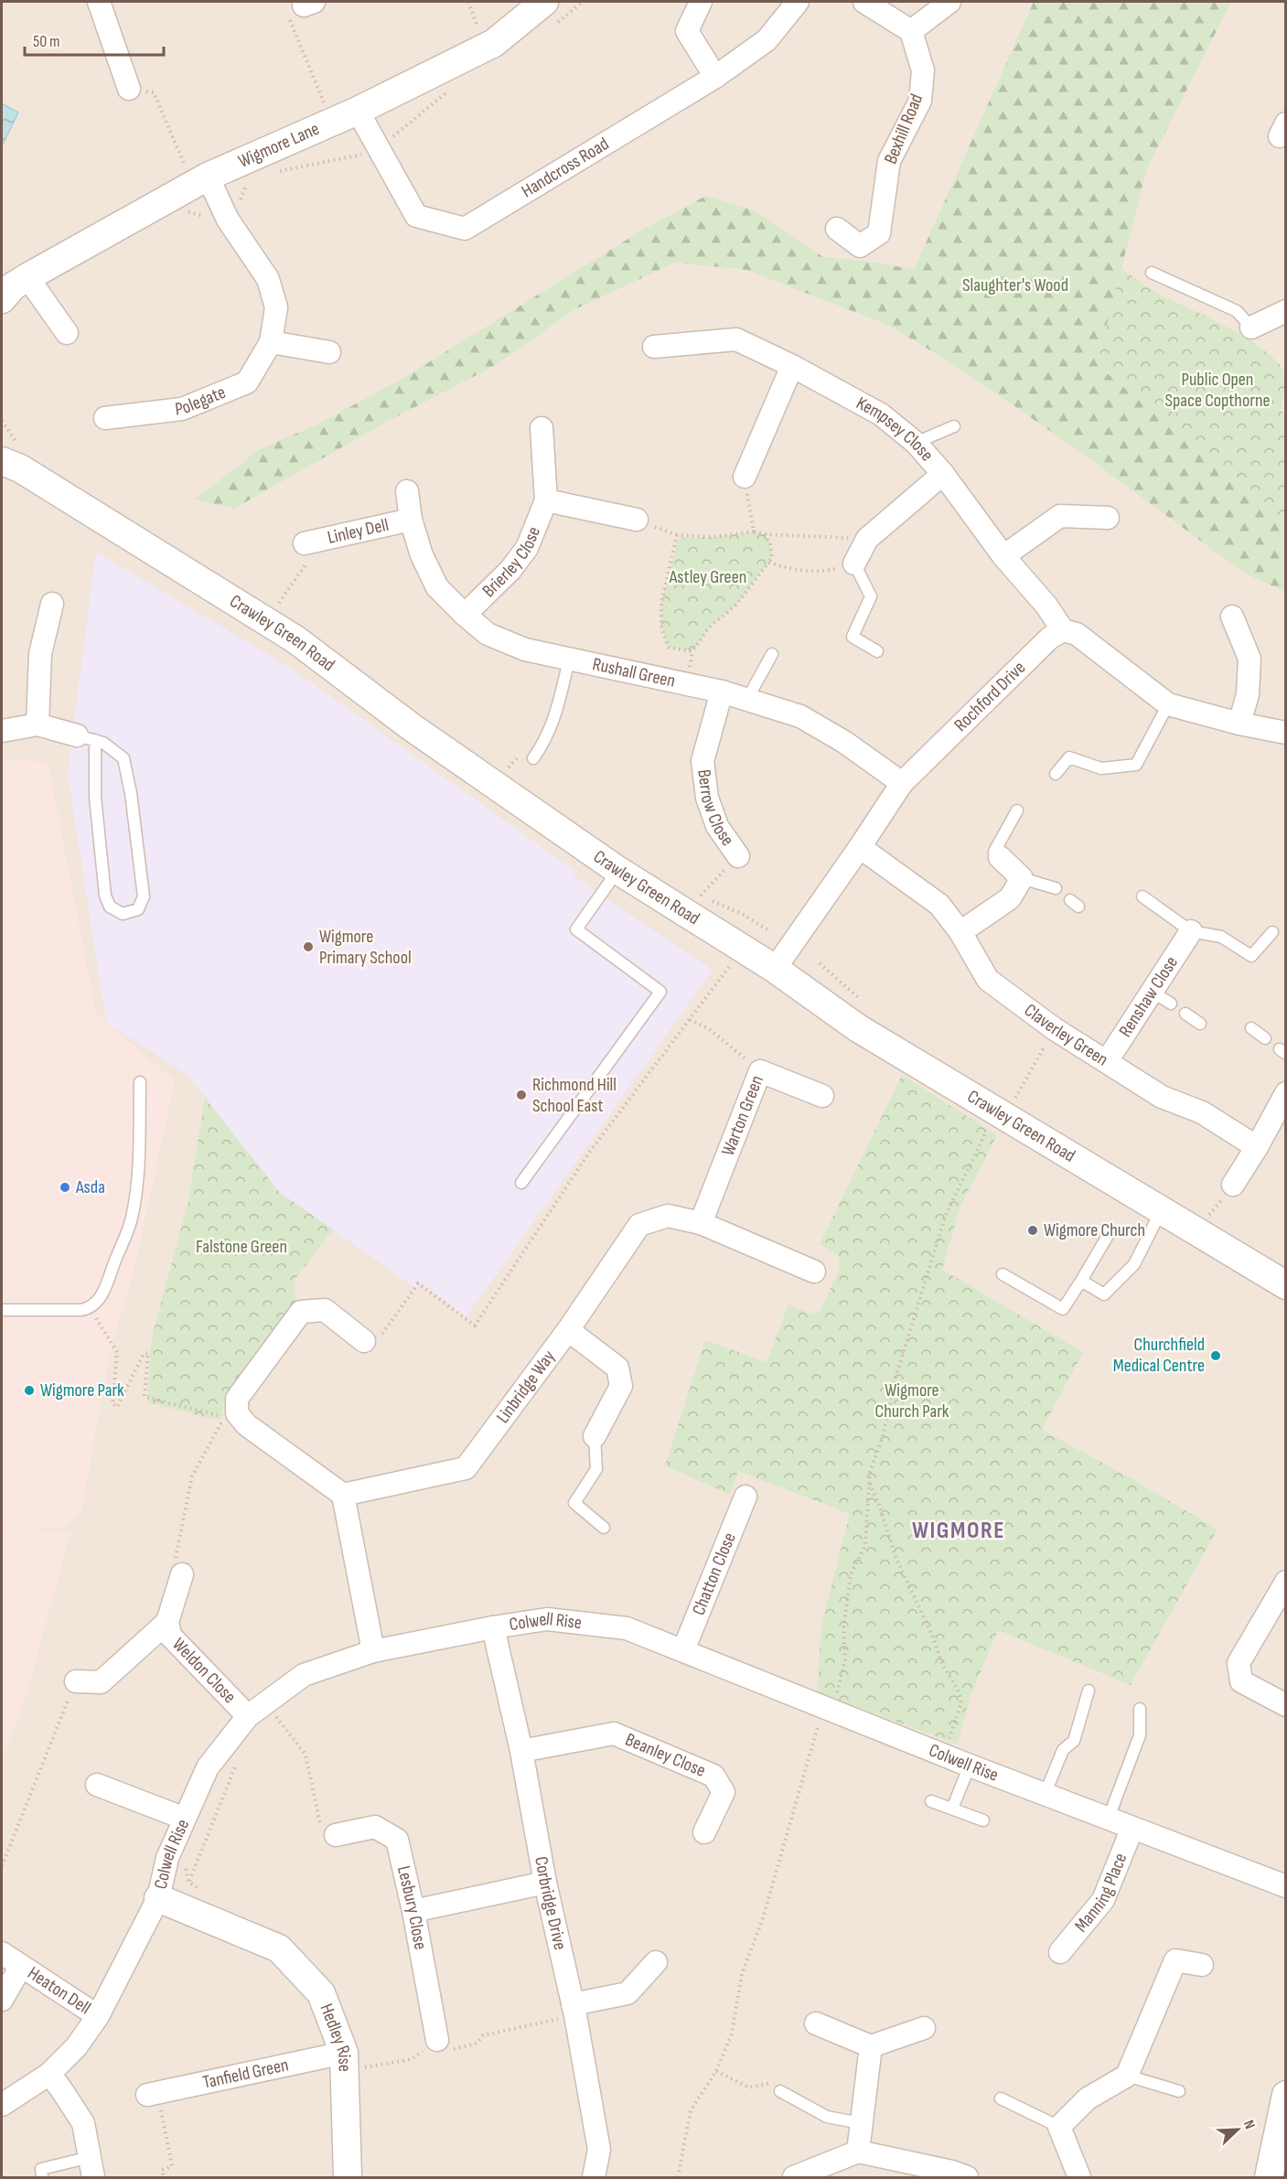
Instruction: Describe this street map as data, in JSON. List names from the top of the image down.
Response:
{
  "streets": {
    "street": [
      "Bexhill Road",
      "Wigmore Lane",
      "Handcross Road",
      "Polegate",
      "Kempsey Close",
      "Linley Dell",
      "Brierley Close",
      "Crawley Green Road",
      "Rushall Green",
      "Rochford Drive",
      "Berrow Close",
      "Renshaw Close",
      "Claverley Green",
      "Warton Green",
      "Linbridge Way",
      "Chatton Close",
      "Colwell Rise",
      "Weldon Close",
      "Beanley Close",
      "Manning Place",
      "Corbridge Drive",
      "Lesbury Close",
      "Heaton Dell",
      "Hedley Rise",
      "Tanfield Green"
    ]
  },
  "crossings": [
    ["Wigmore Lane", "Handcross Road"],
    ["Wigmore Lane", "Polegate"],
    ["Kempsey Close", "Rochford Drive"],
    ["Linley Dell", "Rushall Green"],
    ["Brierley Close", "Rushall Green"],
    ["Crawley Green Road", "Rochford Drive"],
    ["Rushall Green", "Rochford Drive"],
    ["Rushall Green", "Berrow Close"],
    ["Rochford Drive", "Claverley Green"],
    ["Renshaw Close", "Claverley Green"],
    ["Warton Green", "Linbridge Way"],
    ["Chatton Close", "Colwell Rise"],
    ["Colwell Rise", "Weldon Close"],
    ["Colwell Rise", "Manning Place"],
    ["Colwell Rise", "Corbridge Drive"],
    ["Colwell Rise", "Heaton Dell"],
    ["Colwell Rise", "Hedley Rise"],
    ["Beanley Close", "Corbridge Drive"],
    ["Hedley Rise", "Tanfield Green"]
  ],
  "districts": ["WIGMORE"],
  "parks": [
    "Slaughter's Wood",
    "Public Open Space Copthorne",
    "Astley Green",
    "Falstone Green",
    "Wigmore Church Park"
  ],
  "places": [
    "Wigmore Primary School",
    "Richmond Hill School East",
    "Asda",
    "Wigmore Church",
    "Churchfield Medical Centre",
    "Wigmore Park"
  ],
  "scale_bar": "50 m",
  "north": "top right"
}
